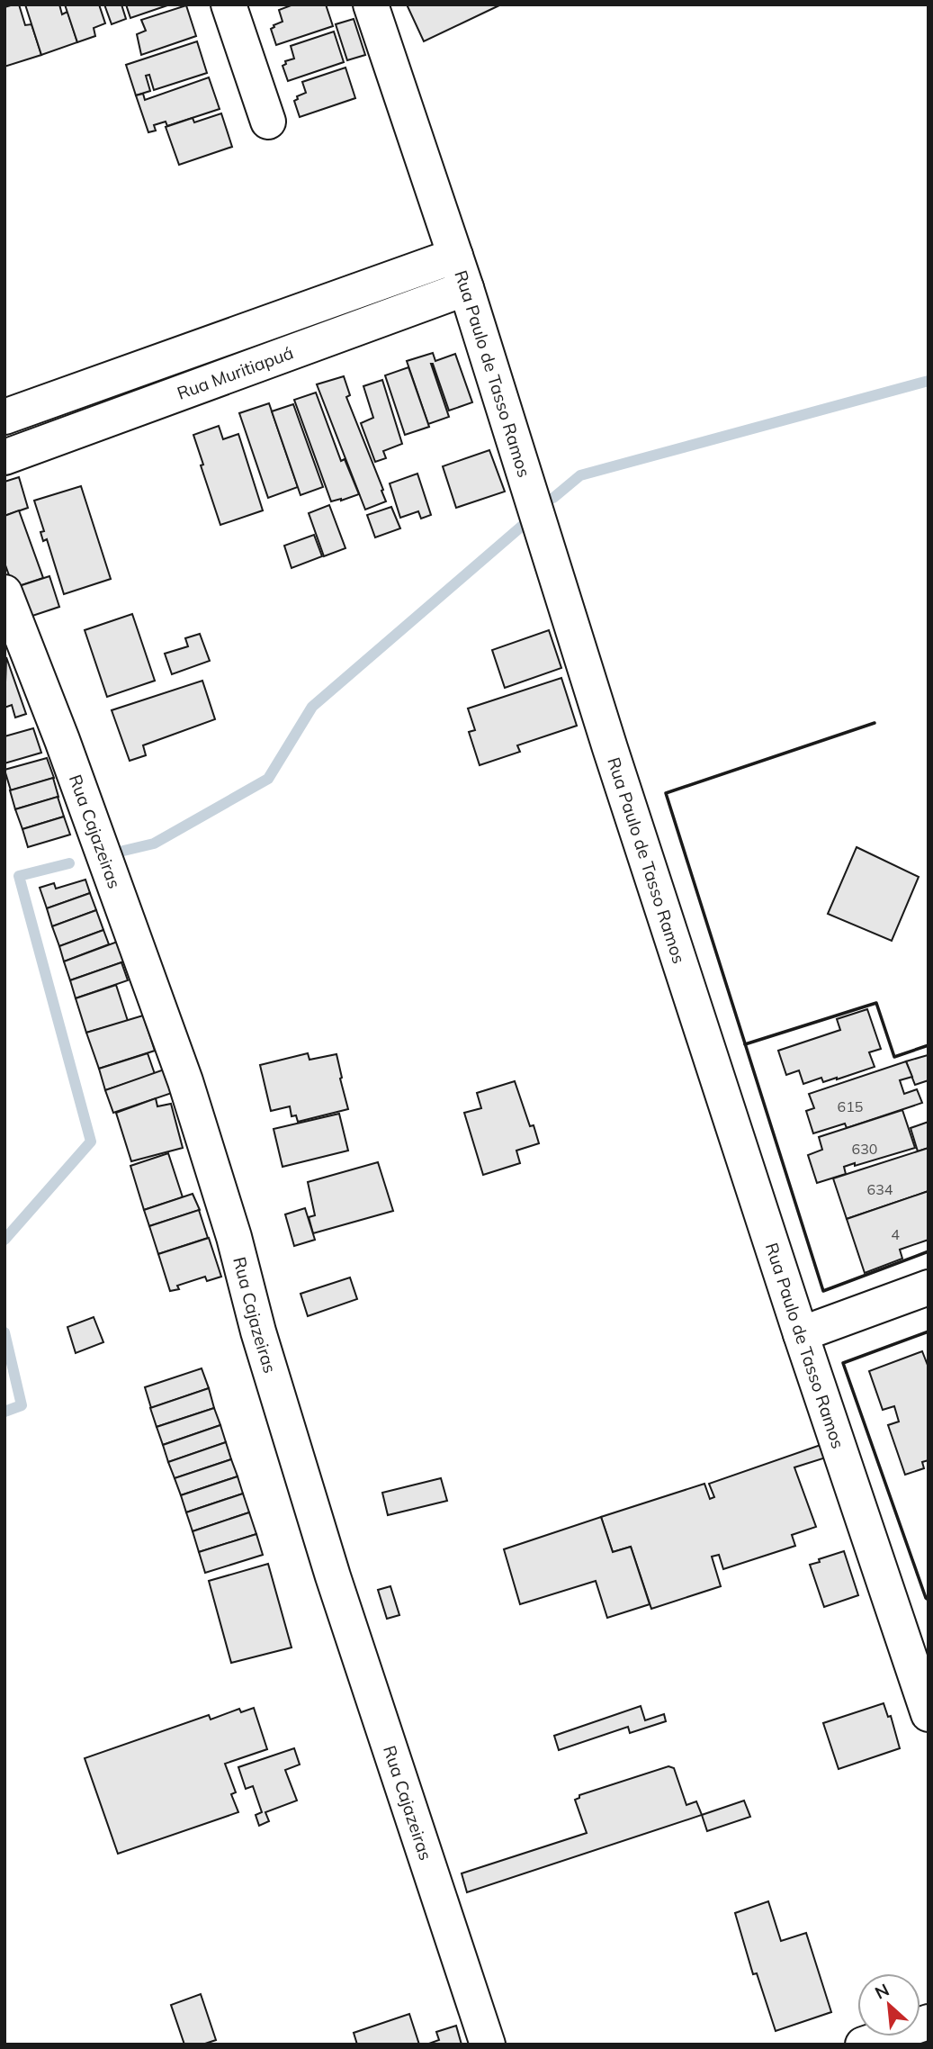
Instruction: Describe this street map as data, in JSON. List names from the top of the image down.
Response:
{
  "streets": {
    "street": ["Rua Muritiapuá", "Rua Paulo de Tasso Ramos", "Rua Cajazeiras"]
  },
  "crossings": [
    ["Rua Muritiapuá", "Rua Paulo de Tasso Ramos"]
  ],
  "house_numbers": [
    "615",
    "630",
    "634",
    "4"
  ],
  "north": "top left"
}
